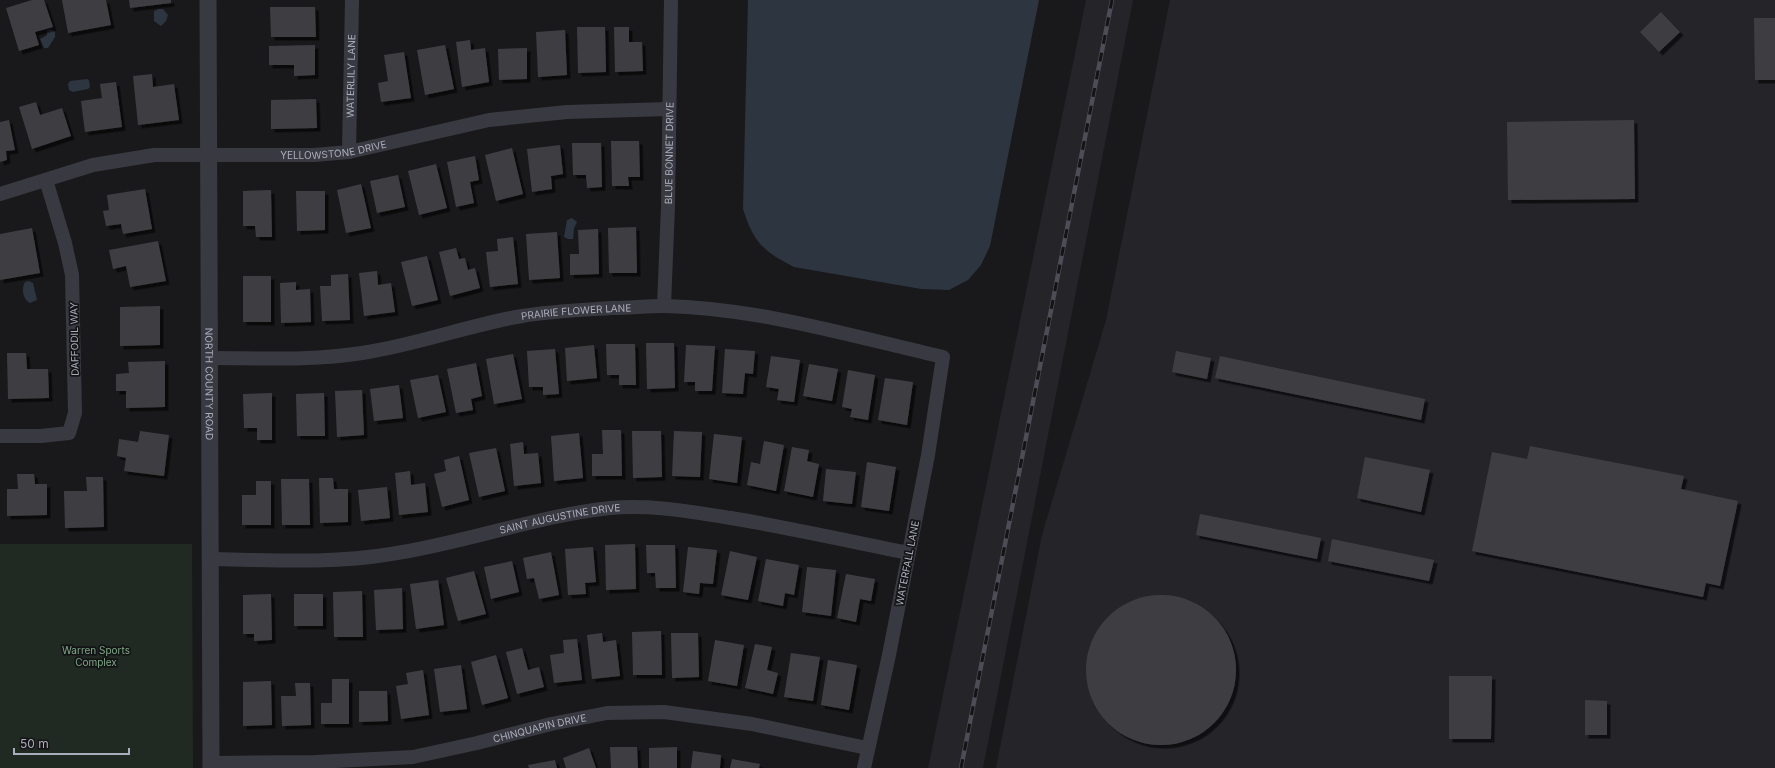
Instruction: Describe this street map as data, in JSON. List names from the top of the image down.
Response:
{
  "streets": {
    "street": [
      "WATERLILY LANE",
      "YELLOWSTONE DRIVE",
      "BLUE BONNET DRIVE",
      "PRAIRIE FLOWER LANE",
      "DAFFODIL WAY",
      "NORTH COUNTY ROAD",
      "SAINT AUGUSTINE DRIVE",
      "WATERFALL LANE",
      "CHINQUAPIN DRIVE"
    ]
  },
  "crossings": [
    ["WATERLILY LANE", "YELLOWSTONE DRIVE"],
    ["YELLOWSTONE DRIVE", "BLUE BONNET DRIVE"],
    ["YELLOWSTONE DRIVE", "DAFFODIL WAY"],
    ["YELLOWSTONE DRIVE", "NORTH COUNTY ROAD"],
    ["BLUE BONNET DRIVE", "PRAIRIE FLOWER LANE"],
    ["PRAIRIE FLOWER LANE", "NORTH COUNTY ROAD"],
    ["PRAIRIE FLOWER LANE", "WATERFALL LANE"],
    ["NORTH COUNTY ROAD", "SAINT AUGUSTINE DRIVE"],
    ["NORTH COUNTY ROAD", "CHINQUAPIN DRIVE"],
    ["SAINT AUGUSTINE DRIVE", "WATERFALL LANE"],
    ["WATERFALL LANE", "CHINQUAPIN DRIVE"]
  ],
  "parks": ["Warren Sports Complex"],
  "scale_bar": "50 m"
}
